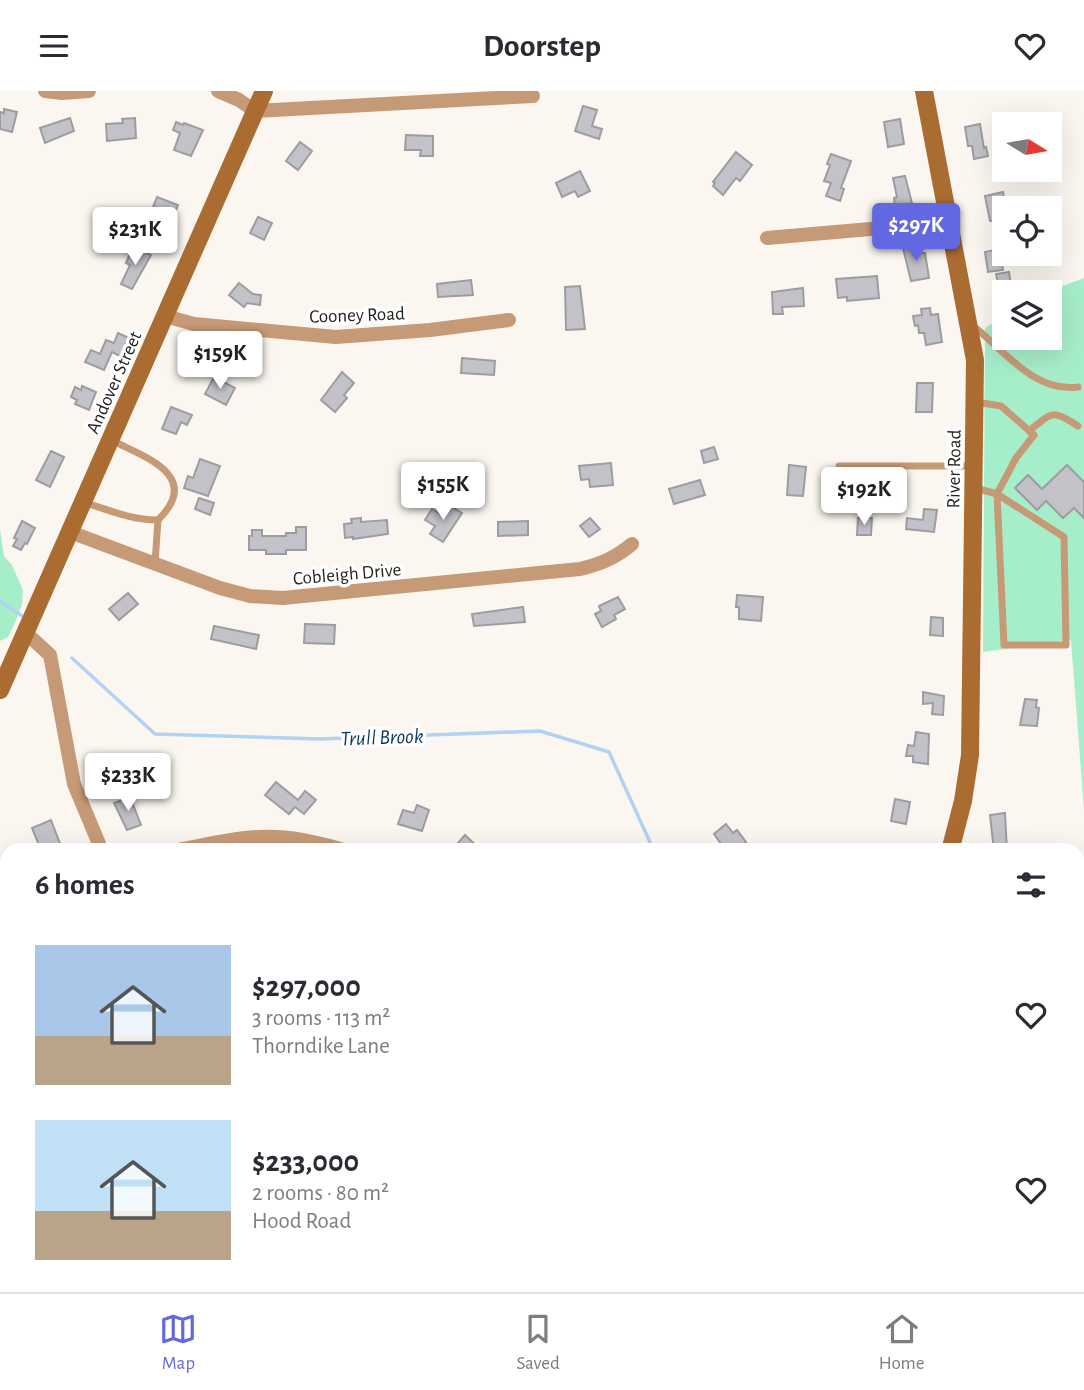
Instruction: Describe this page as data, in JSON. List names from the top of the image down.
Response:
{
  "streets": {
    "main road": ["Andover Street", "River Road"],
    "street": ["Cooney Road", "Cobleigh Drive"]
  },
  "crossings": [
    ["Cooney Road", "Andover Street"],
    ["Andover Street", "Cobleigh Drive"]
  ],
  "water": ["Trull Brook"],
  "north": "right",
  "page": {
    "header": "Doorstep",
    "price": [
      "$297K",
      "$231K",
      "$159K",
      "$155K",
      "$192K",
      "$233K"
    ],
    "heading": "6 homes",
    "list": [
      {
        "name": "$297,000",
        "note": "3 rooms · 113 m² · Thorndike Lane"
      },
      {
        "name": "$233,000",
        "note": "2 rooms · 80 m² · Hood Road"
      }
    ],
    "tabs": ["Map", "Saved", "Home"]
  }
}
